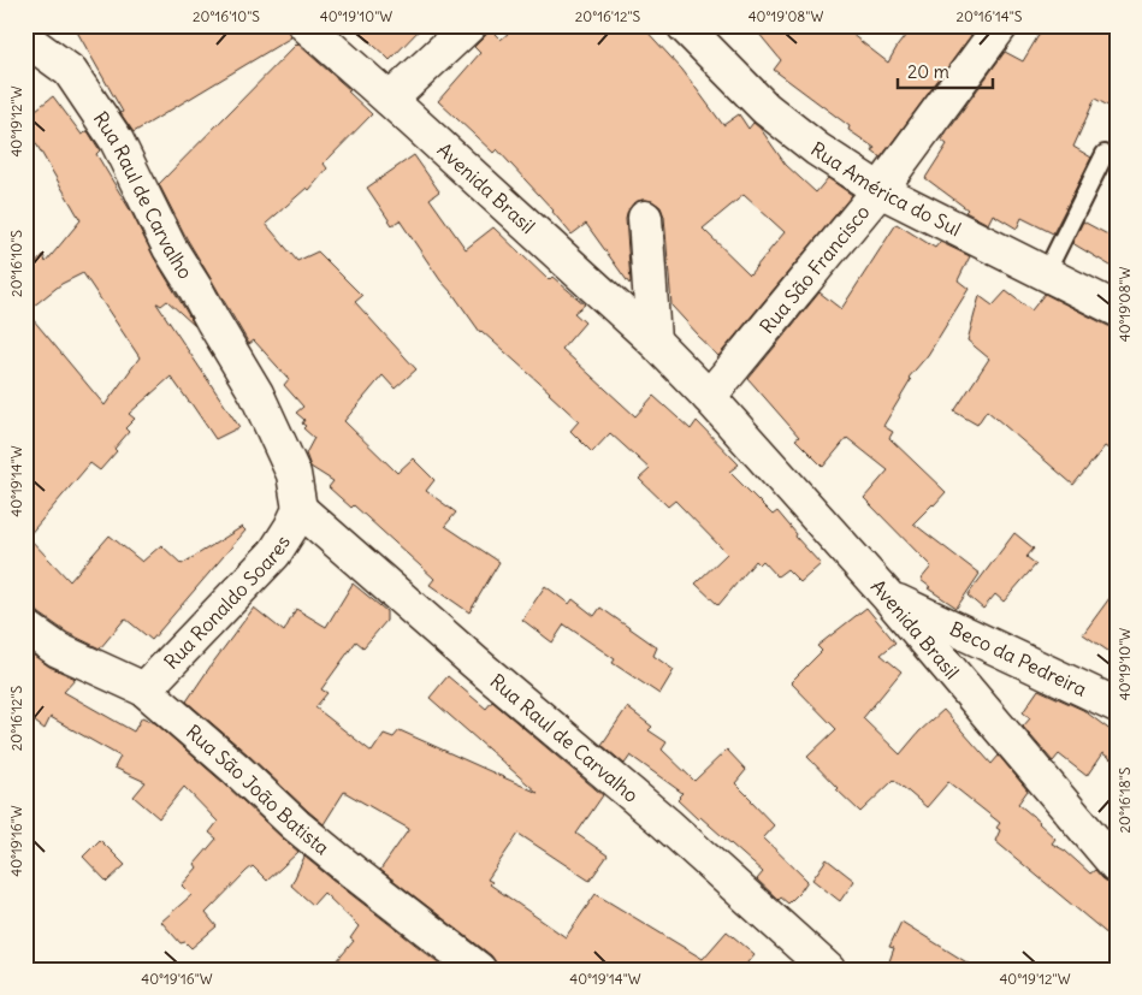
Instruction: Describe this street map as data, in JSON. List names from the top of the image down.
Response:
{
  "streets": {
    "street": [
      "Rua América do Sul",
      "Avenida Brasil",
      "Rua Raul de Carvalho",
      "Rua São Francisco",
      "Rua Ronaldo Soares",
      "Beco da Pedreira",
      "Rua São João Batista"
    ]
  },
  "crossings": [
    ["Rua América do Sul", "Rua São Francisco"],
    ["Avenida Brasil", "Rua São Francisco"],
    ["Avenida Brasil", "Beco da Pedreira"],
    ["Rua Raul de Carvalho", "Rua Ronaldo Soares"],
    ["Rua Ronaldo Soares", "Rua São João Batista"]
  ],
  "scale_bar": "20 m",
  "coordinates": [
    "20°16'10\"S",
    "40°19'10\"W",
    "20°16'12\"S",
    "40°19'08\"W",
    "20°16'14\"S",
    "40°19'12\"W",
    "40°19'14\"W",
    "20°16'18\"S",
    "40°19'16\"W"
  ]
}
